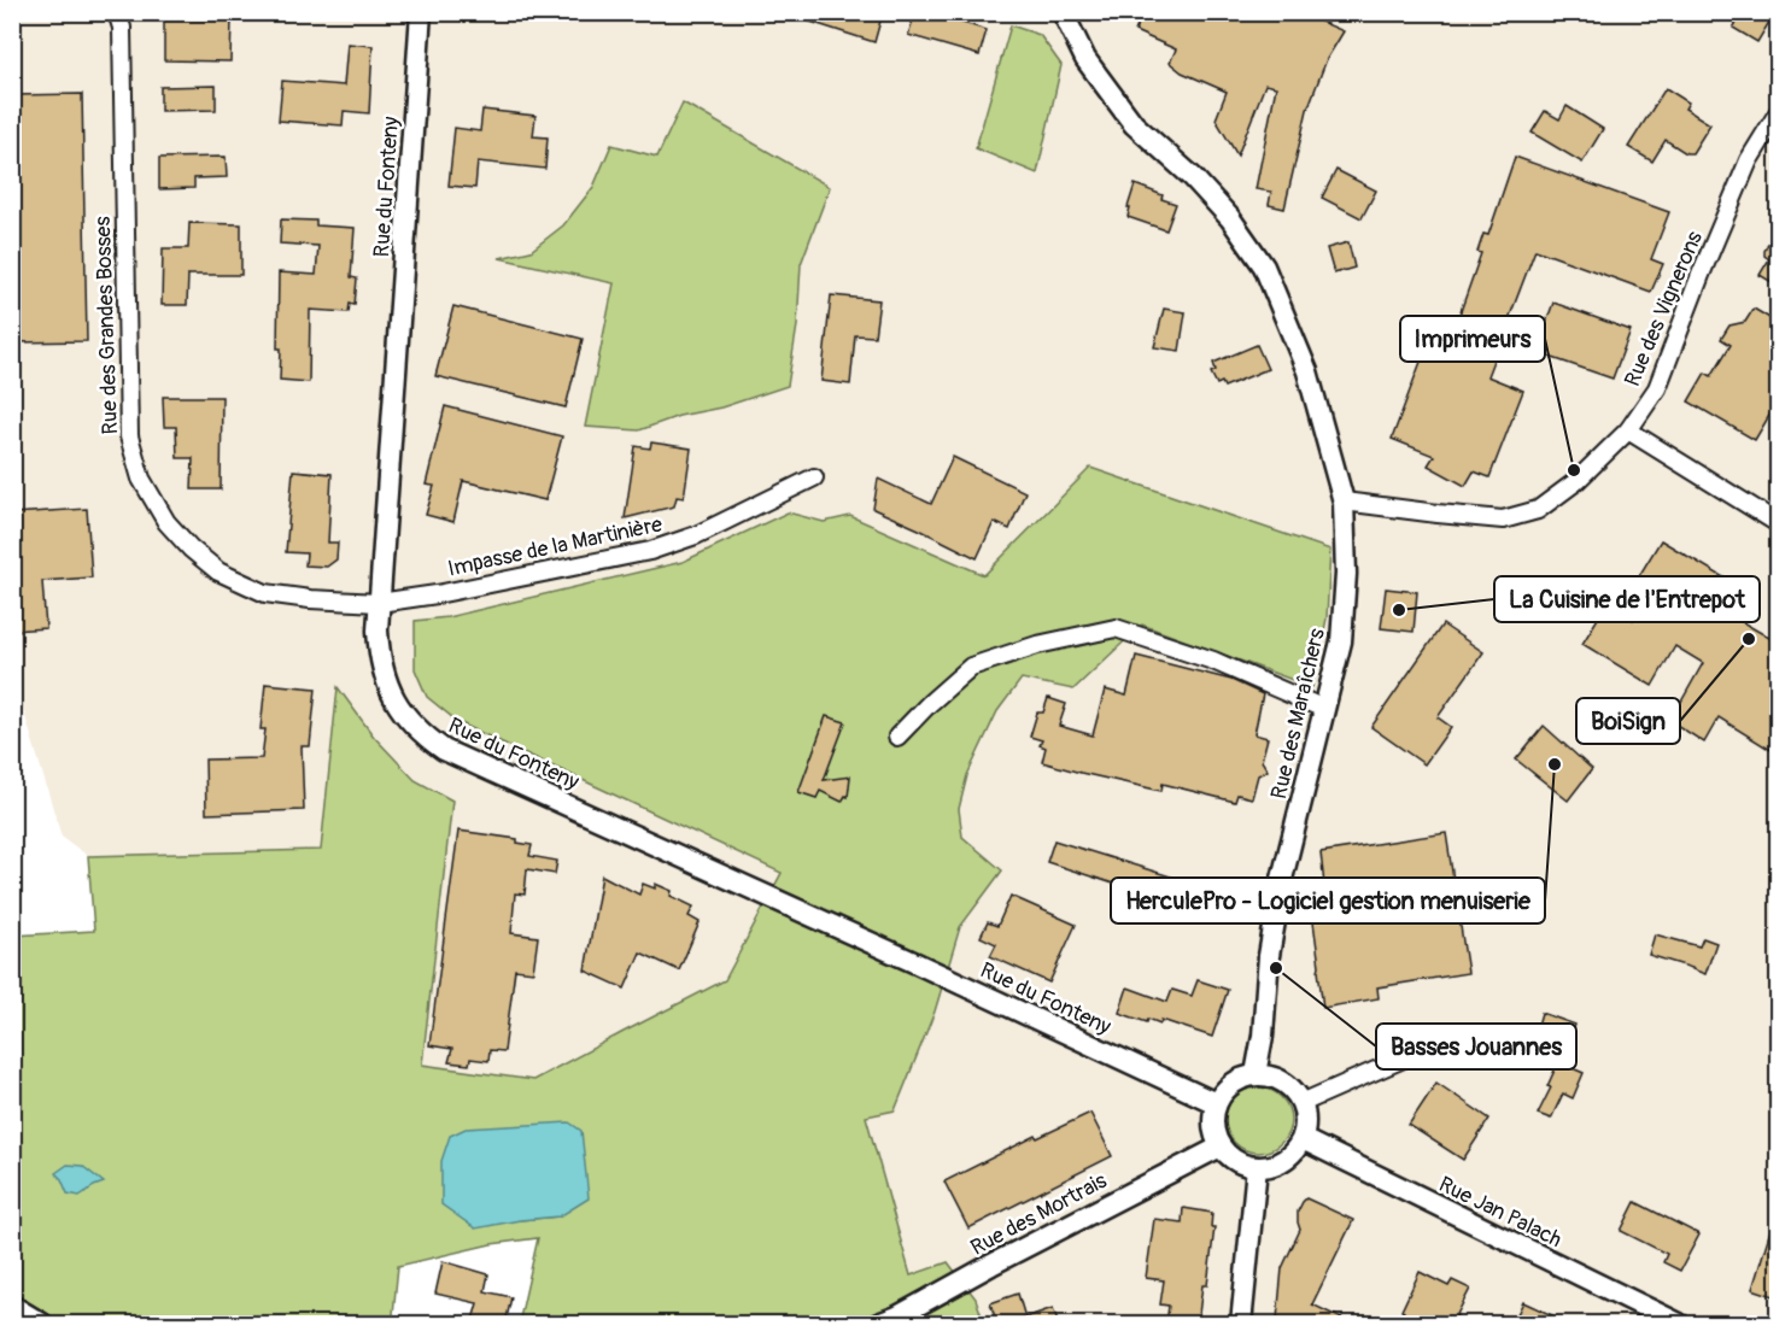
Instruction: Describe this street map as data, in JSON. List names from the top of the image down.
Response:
{
  "streets": {
    "street": [
      "Rue du Fonteny",
      "Rue des Vignerons",
      "Rue des Grandes Bosses",
      "Impasse de la Martinière",
      "Rue des Maraîchers",
      "Rue Jan Palach",
      "Rue des Mortrais"
    ]
  },
  "crossings": [
    ["Rue du Fonteny", "Rue des Grandes Bosses"],
    ["Rue du Fonteny", "Impasse de la Martinière"],
    ["Rue du Fonteny", "Rue des Maraîchers"],
    ["Rue du Fonteny", "Rue Jan Palach"],
    ["Rue du Fonteny", "Rue des Mortrais"],
    ["Rue des Vignerons", "Rue des Maraîchers"],
    ["Rue des Grandes Bosses", "Impasse de la Martinière"],
    ["Rue des Maraîchers", "Rue Jan Palach"],
    ["Rue des Maraîchers", "Rue des Mortrais"],
    ["Rue Jan Palach", "Rue des Mortrais"]
  ],
  "places": [
    "Imprimeurs",
    "La Cuisine de l'Entrepot",
    "BoiSign",
    "HerculePro - Logiciel gestion menuiserie",
    "Basses Jouannes"
  ]
}
